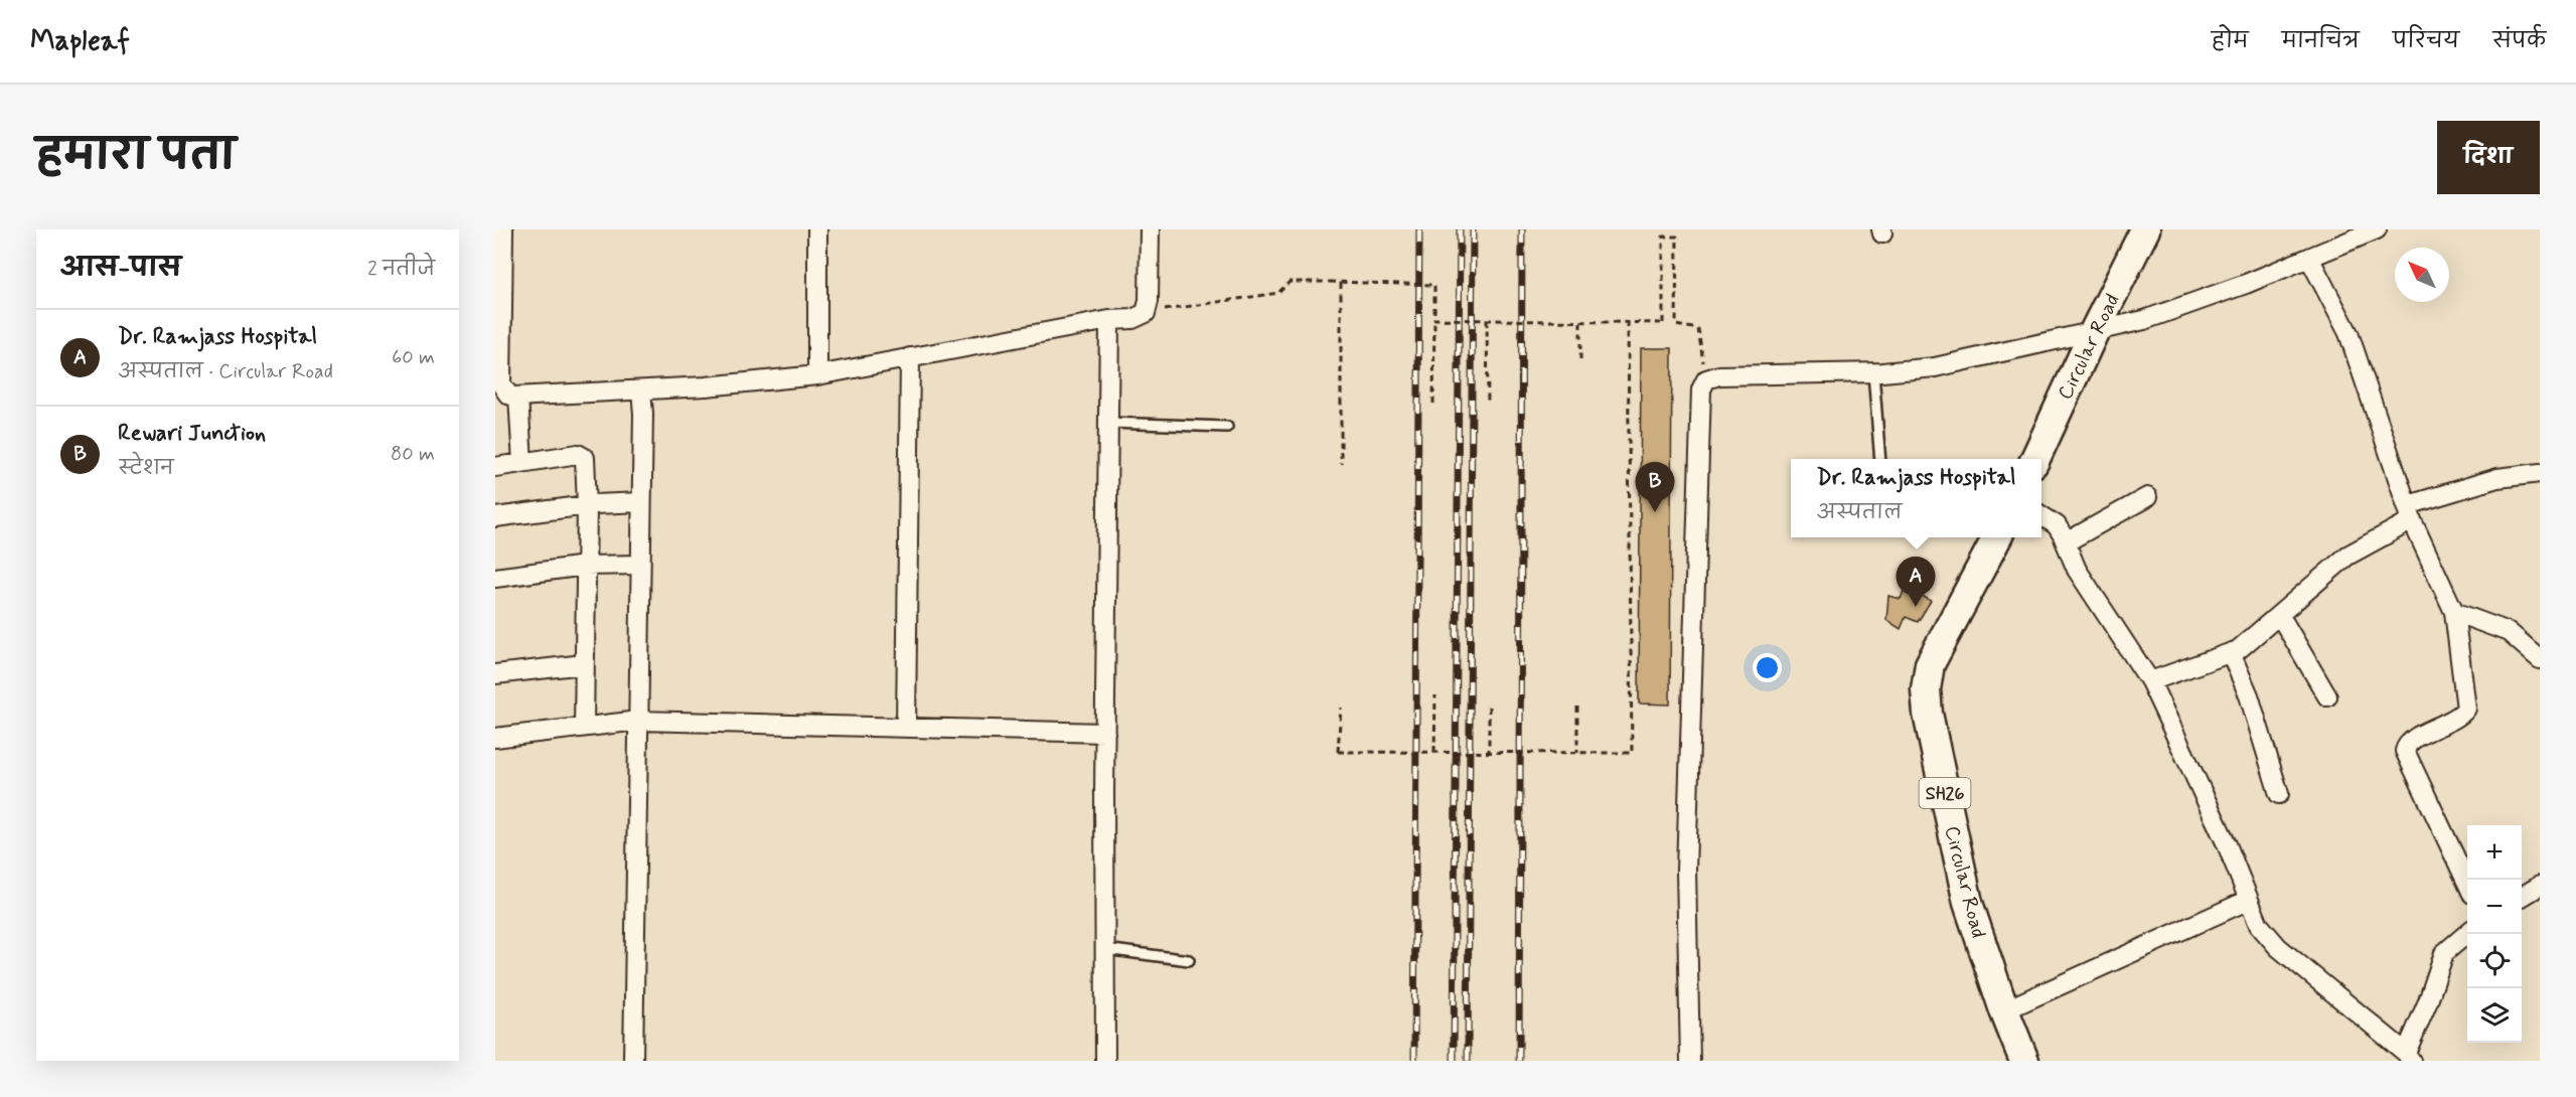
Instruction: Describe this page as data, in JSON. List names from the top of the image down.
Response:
{
  "streets": {
    "main road": ["Circular Road", "SH26"]
  },
  "north": "top left",
  "page": {
    "header": "Mapleaf",
    "nav": [
      "होम",
      "मानचित्र",
      "परिचय",
      "संपर्क"
    ],
    "title": "हमारा पता",
    "buttons": "दिशा",
    "heading": ["आस-पास", "2 नतीजे"],
    "list": [
      {
        "mark": "A",
        "name": "Dr. Ramjass Hospital",
        "note": "अस्पताल · Circular Road",
        "value": "60 m"
      },
      {
        "mark": "B",
        "name": "Rewari Junction",
        "note": "स्टेशन",
        "value": "80 m"
      }
    ],
    "popup": ["Dr. Ramjass Hospital", "अस्पताल"],
    "pins": ["B", "A"],
    "map_buttons": ["+", "−"]
  }
}
